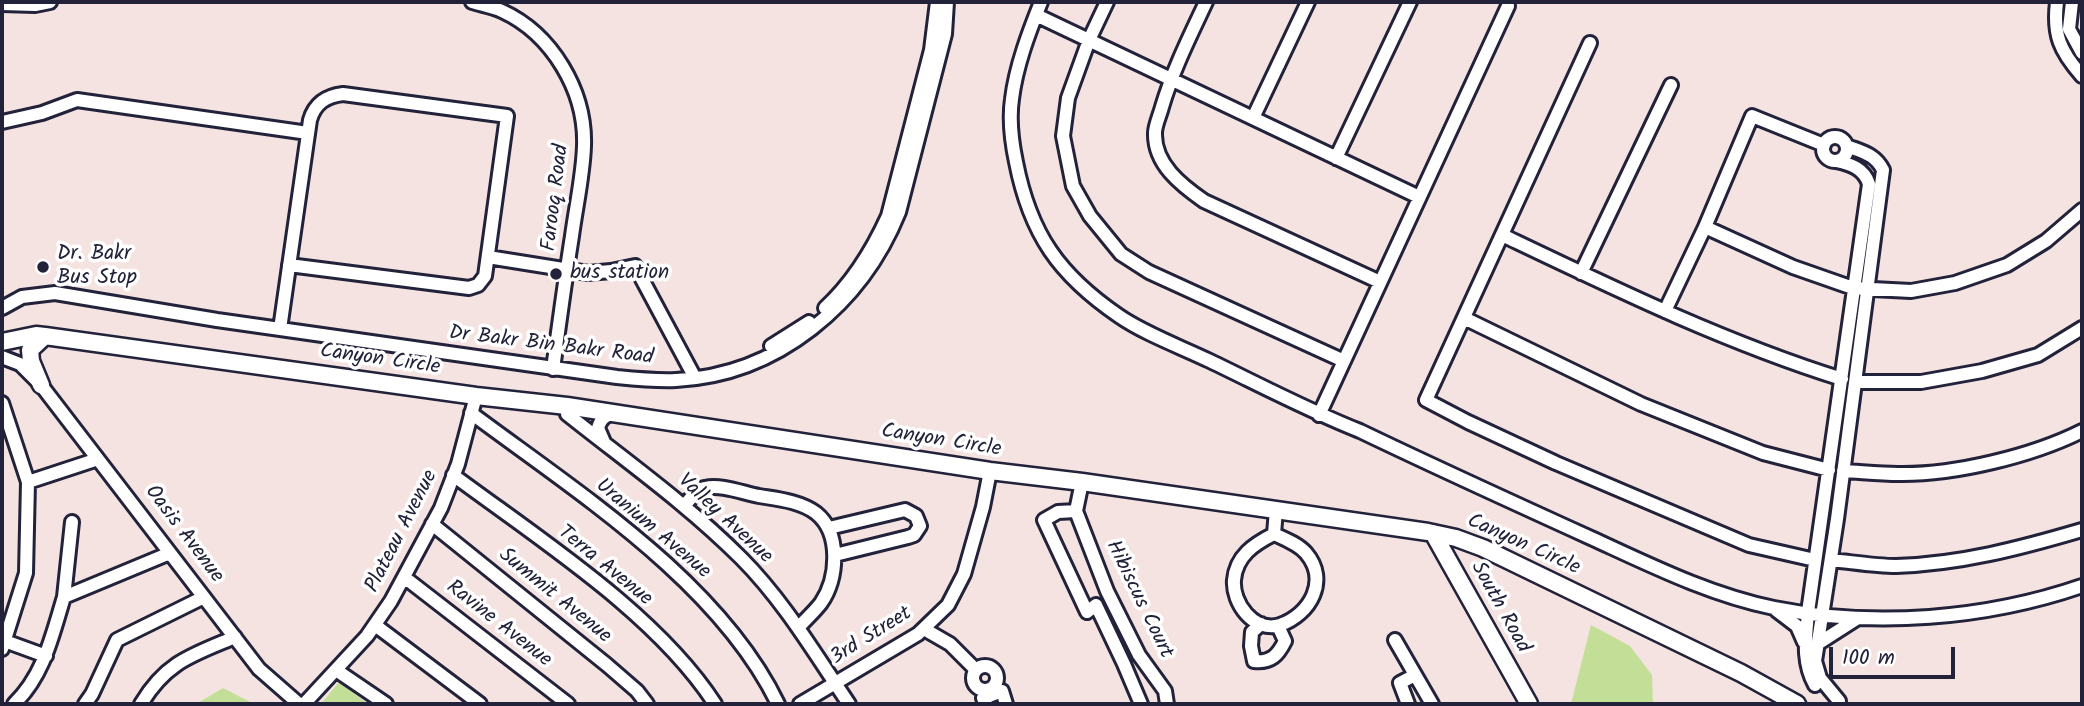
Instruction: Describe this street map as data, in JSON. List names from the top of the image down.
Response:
{
  "streets": {
    "main road": ["Canyon Circle", "Oasis Avenue", "South Road"],
    "street": [
      "Farooq Road",
      "Dr Bakr Bin Bakr Road",
      "Valley Avenue",
      "Uranium Avenue",
      "Plateau Avenue",
      "Terra Avenue",
      "Summit Avenue",
      "Hibiscus Court",
      "Ravine Avenue",
      "3rd Street"
    ]
  },
  "crossings": [
    ["Farooq Road", "Dr Bakr Bin Bakr Road"],
    ["Canyon Circle", "Valley Avenue"],
    ["Canyon Circle", "Plateau Avenue"],
    ["Canyon Circle", "Oasis Avenue"],
    ["Canyon Circle", "South Road"],
    ["Canyon Circle", "3rd Street"],
    ["Valley Avenue", "3rd Street"],
    ["Uranium Avenue", "Plateau Avenue"],
    ["Plateau Avenue", "Oasis Avenue"],
    ["Plateau Avenue", "Terra Avenue"],
    ["Plateau Avenue", "Summit Avenue"],
    ["Plateau Avenue", "Ravine Avenue"]
  ],
  "places": ["Dr. Bakr Bus Stop", "bus station"],
  "scale_bar": "100 m"
}
